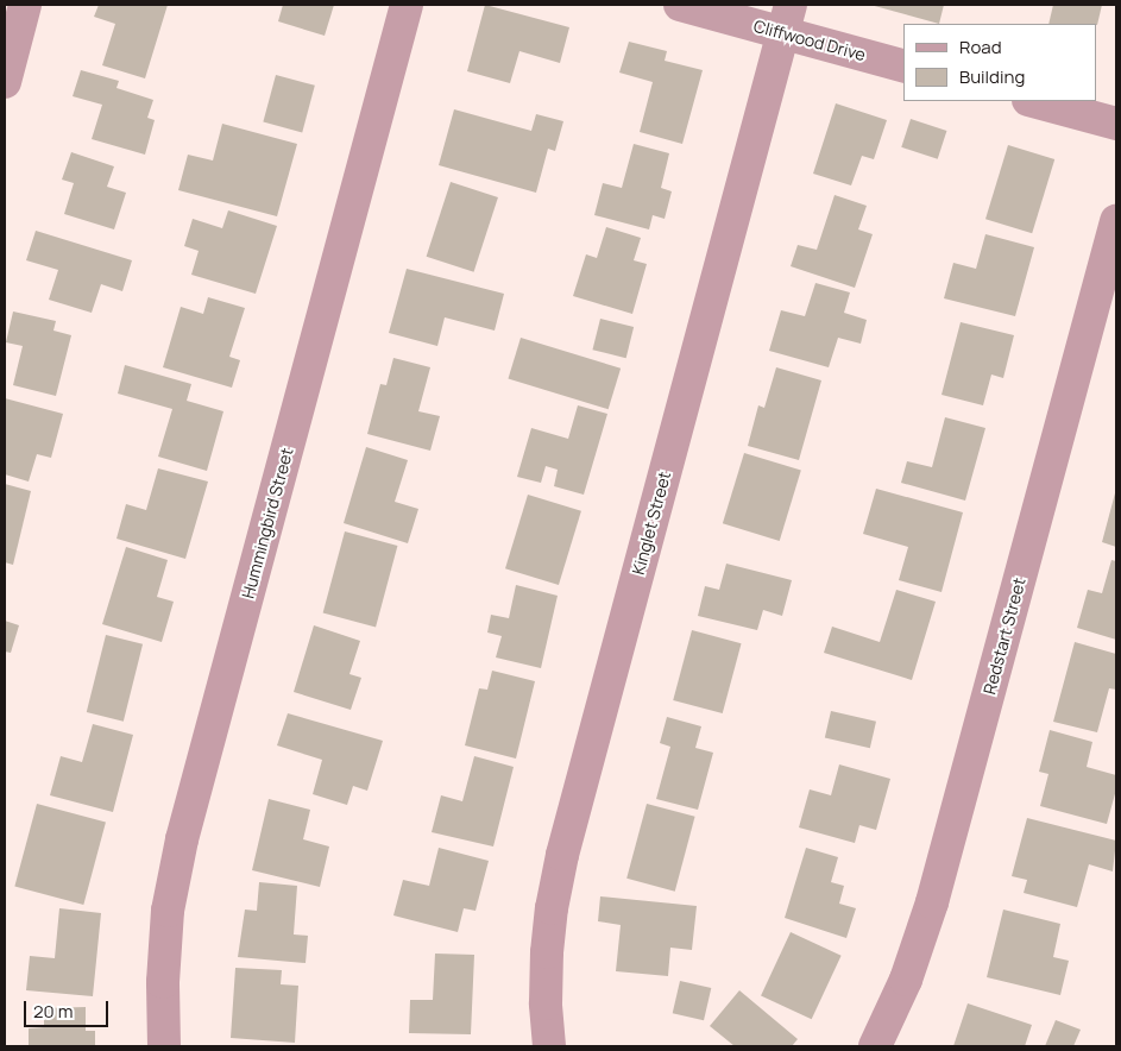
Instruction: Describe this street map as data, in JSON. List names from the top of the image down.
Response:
{
  "streets": {
    "street": [
      "Cliffwood Drive",
      "Hummingbird Street",
      "Kinglet Street",
      "Redstart Street"
    ]
  },
  "crossings": [
    ["Cliffwood Drive", "Kinglet Street"]
  ],
  "legend": ["Road", "Building"],
  "scale_bar": "20 m"
}
